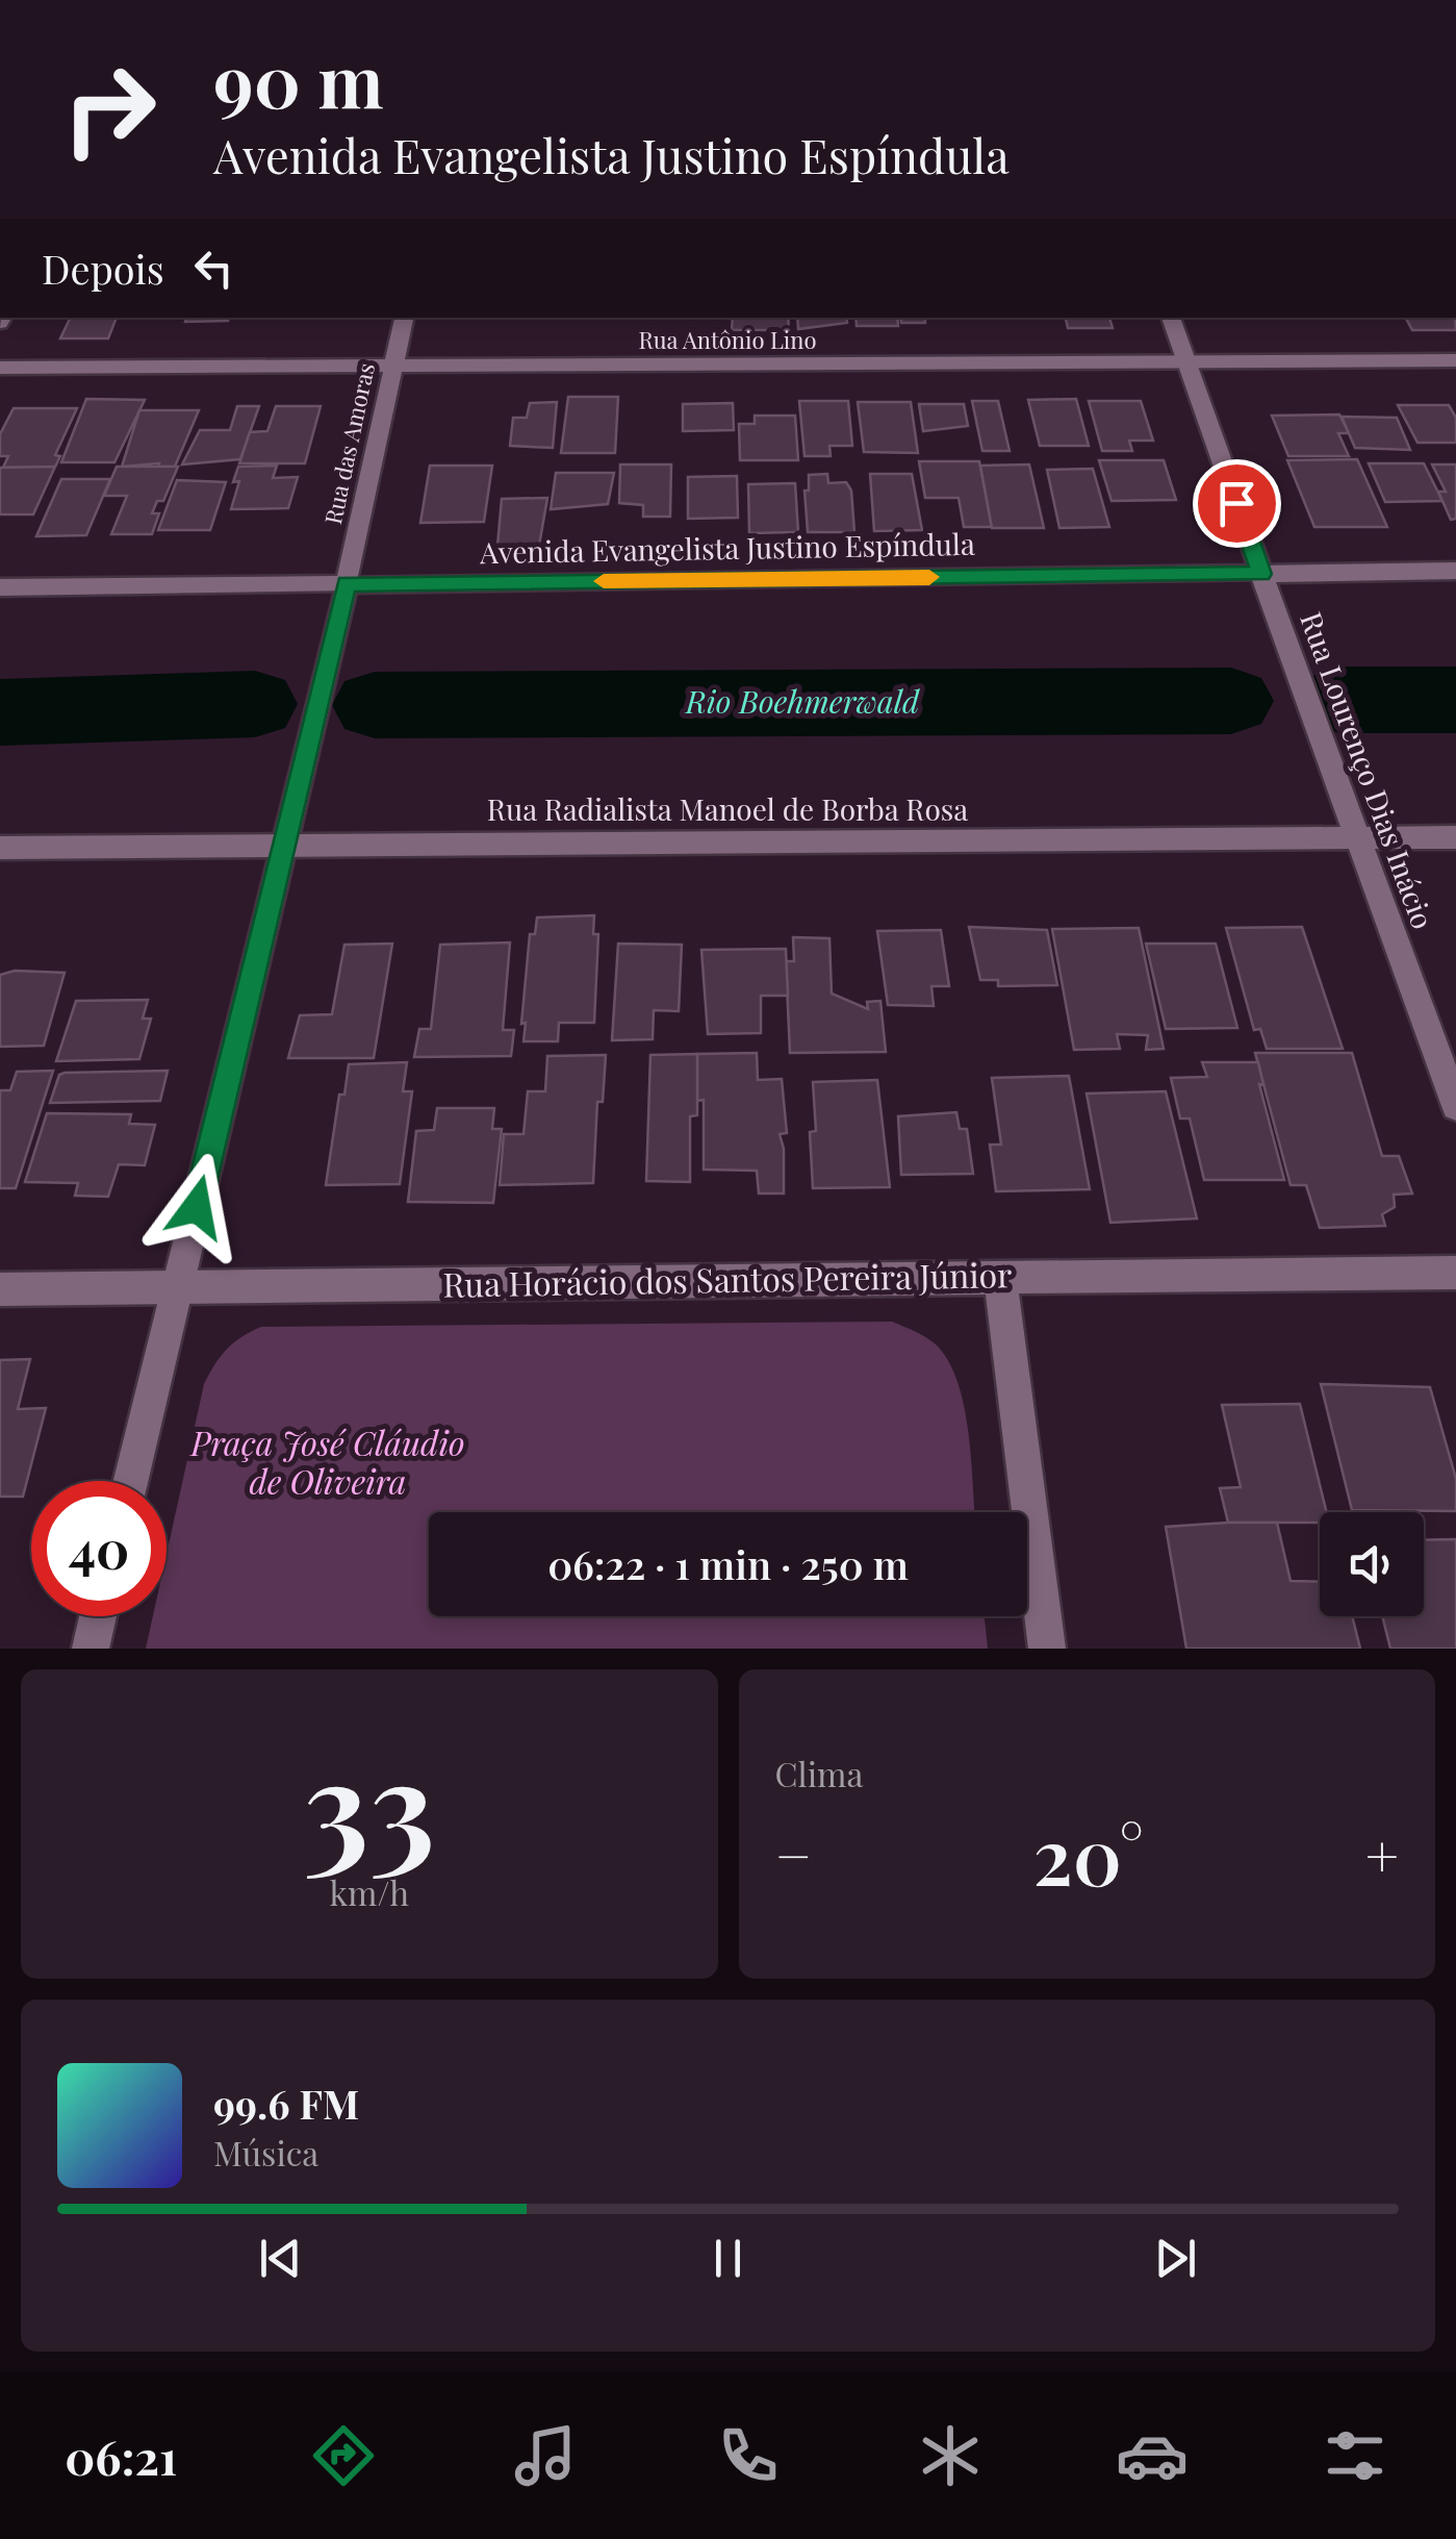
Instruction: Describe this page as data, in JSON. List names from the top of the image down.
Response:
{
  "streets": {
    "street": [
      "Rua Antônio Lino",
      "Rua das Amoras",
      "Avenida Evangelista Justino Espíndula",
      "Rua Lourenço Dias Inácio",
      "Rua Radialista Manoel de Borba Rosa",
      "Rua Horácio dos Santos Pereira Júnior"
    ]
  },
  "crossings": [
    ["Rua Antônio Lino", "Rua das Amoras"],
    ["Rua Antônio Lino", "Rua Lourenço Dias Inácio"],
    ["Rua das Amoras", "Avenida Evangelista Justino Espíndula"],
    ["Rua das Amoras", "Rua Radialista Manoel de Borba Rosa"],
    ["Rua das Amoras", "Rua Horácio dos Santos Pereira Júnior"],
    ["Avenida Evangelista Justino Espíndula", "Rua Lourenço Dias Inácio"],
    ["Rua Lourenço Dias Inácio", "Rua Radialista Manoel de Borba Rosa"]
  ],
  "water": ["Rio Boehmerwald"],
  "parks": ["Praça José Cláudio de Oliveira"],
  "page": {
    "turn": ["90 m", "Avenida Evangelista Justino Espíndula"],
    "then": "Depois",
    "limit": "40",
    "trip": "06:22 · 1 min · 250 m",
    "tile": [
      ["33", "km/h"],
      "Clima"
    ],
    "heat": ["−", "20°", "+"],
    "song": ["99.6 FM", "Música"],
    "tabs": "06:21"
  }
}
